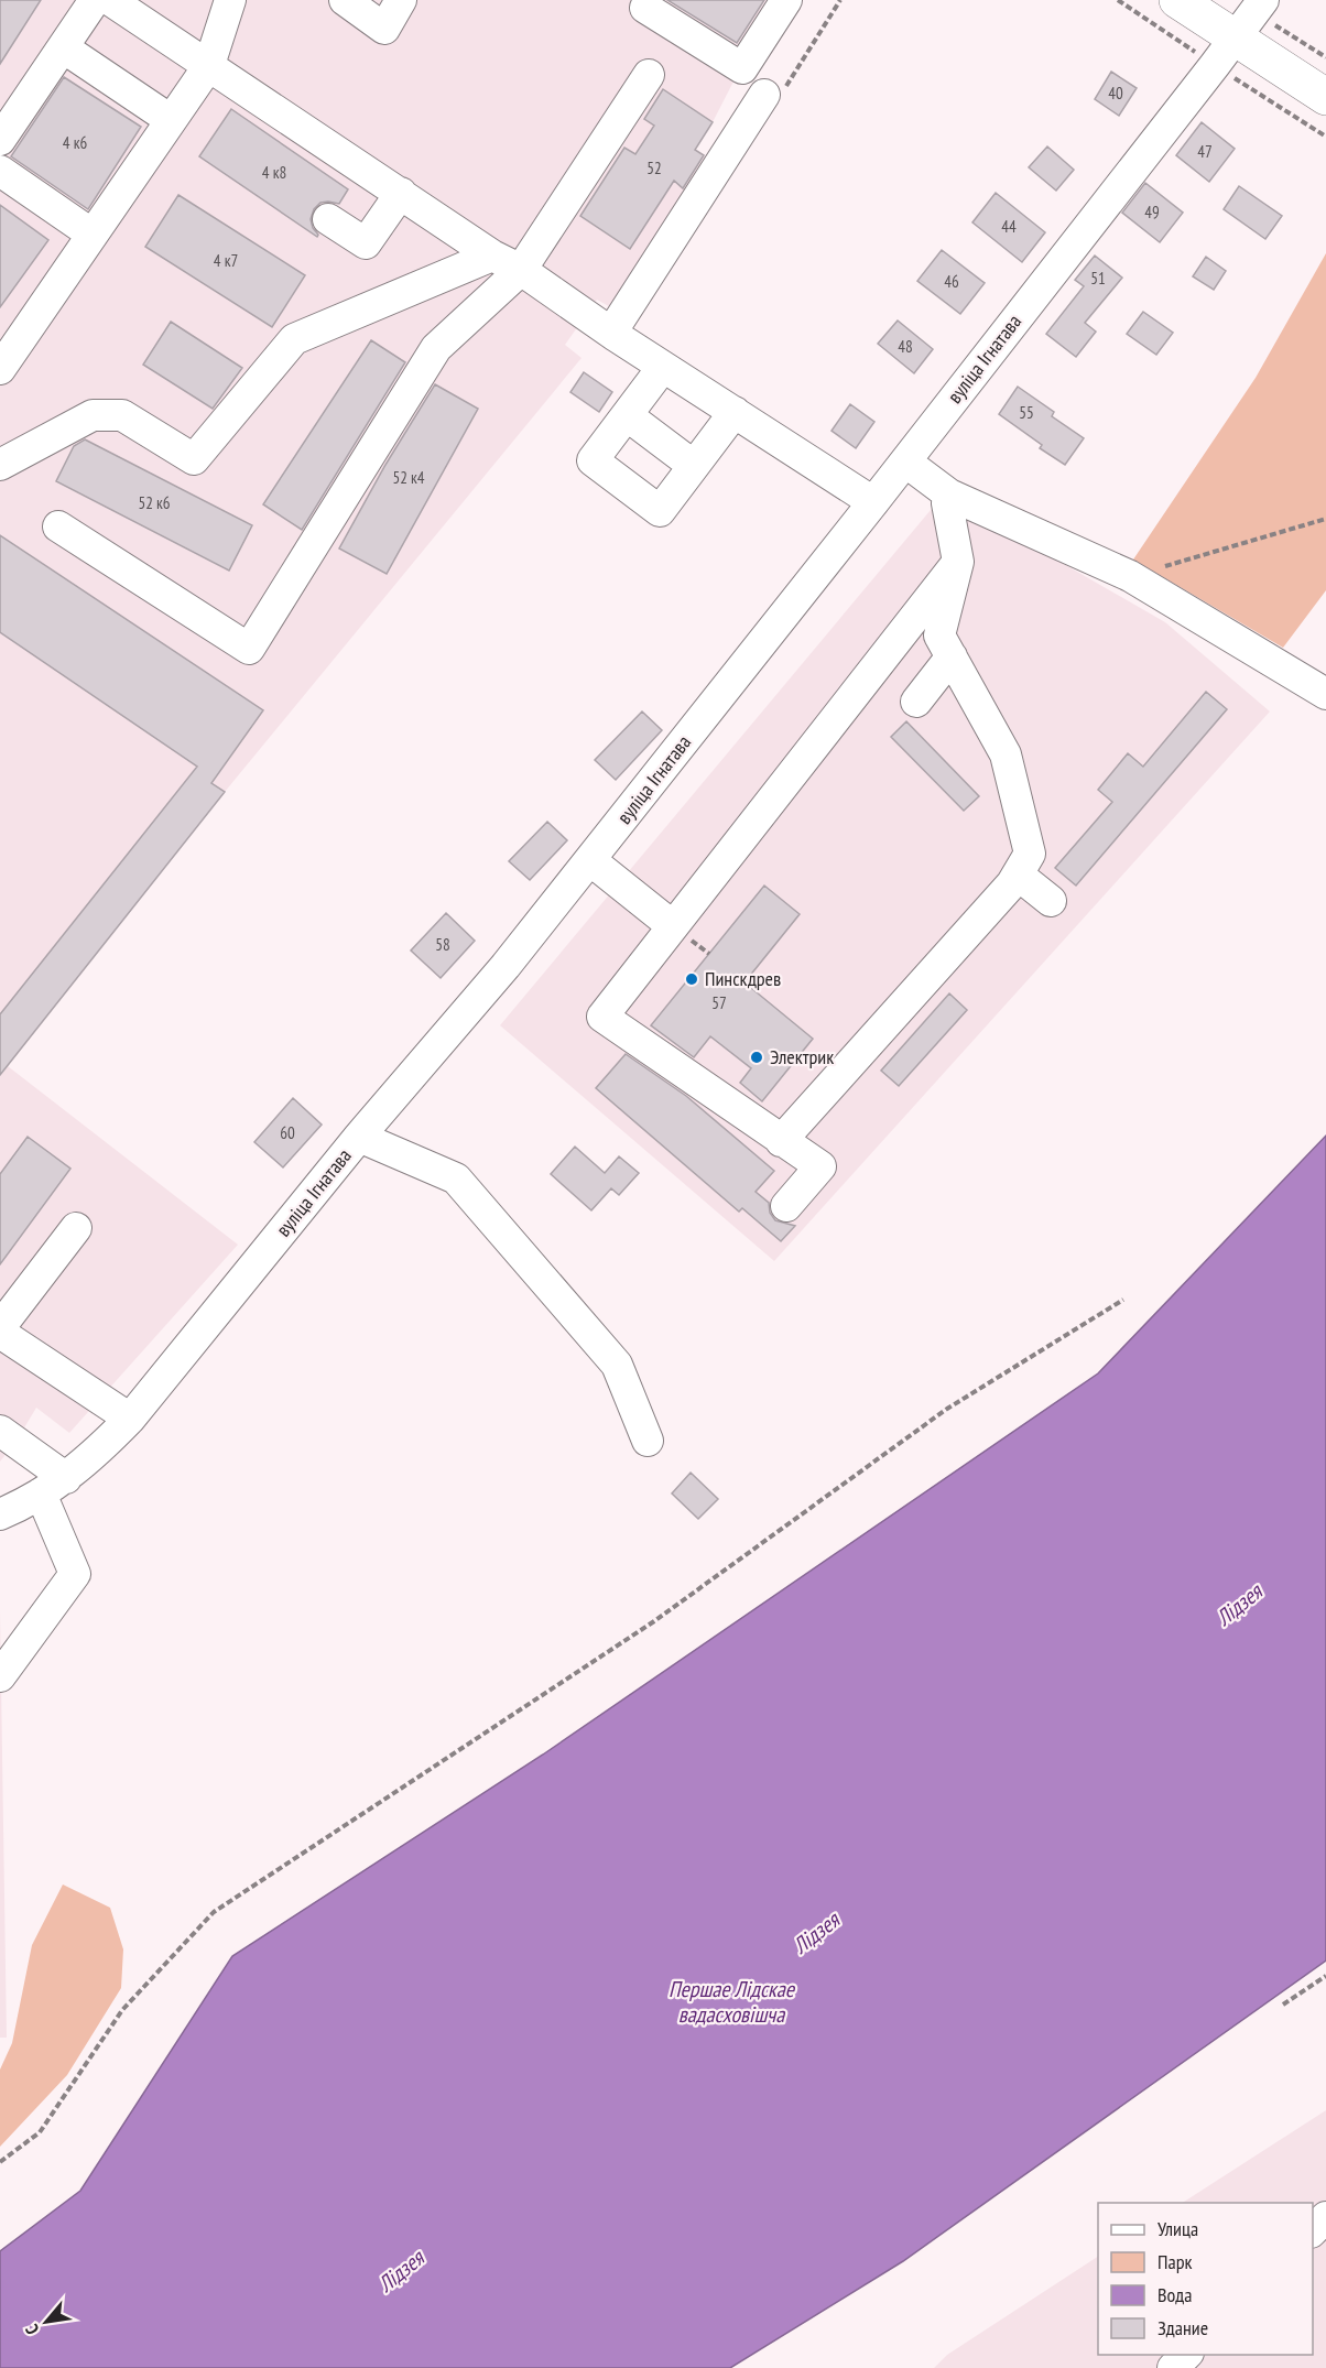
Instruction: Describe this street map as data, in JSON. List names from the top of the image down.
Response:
{
  "streets": {
    "street": ["вуліца Ігнатава"]
  },
  "water": ["Лідзея", "Першае Лідскае вадасховішча"],
  "places": ["Пинскдрев", "Электрик"],
  "house_numbers": [
    "40",
    "4 к6",
    "47",
    "52",
    "4 к8",
    "49",
    "44",
    "4 к7",
    "51",
    "46",
    "48",
    "55",
    "52 к4",
    "52 к6",
    "58",
    "57",
    "60"
  ],
  "legend": [
    "Улица",
    "Парк",
    "Вода",
    "Здание"
  ],
  "north": "bottom left"
}
